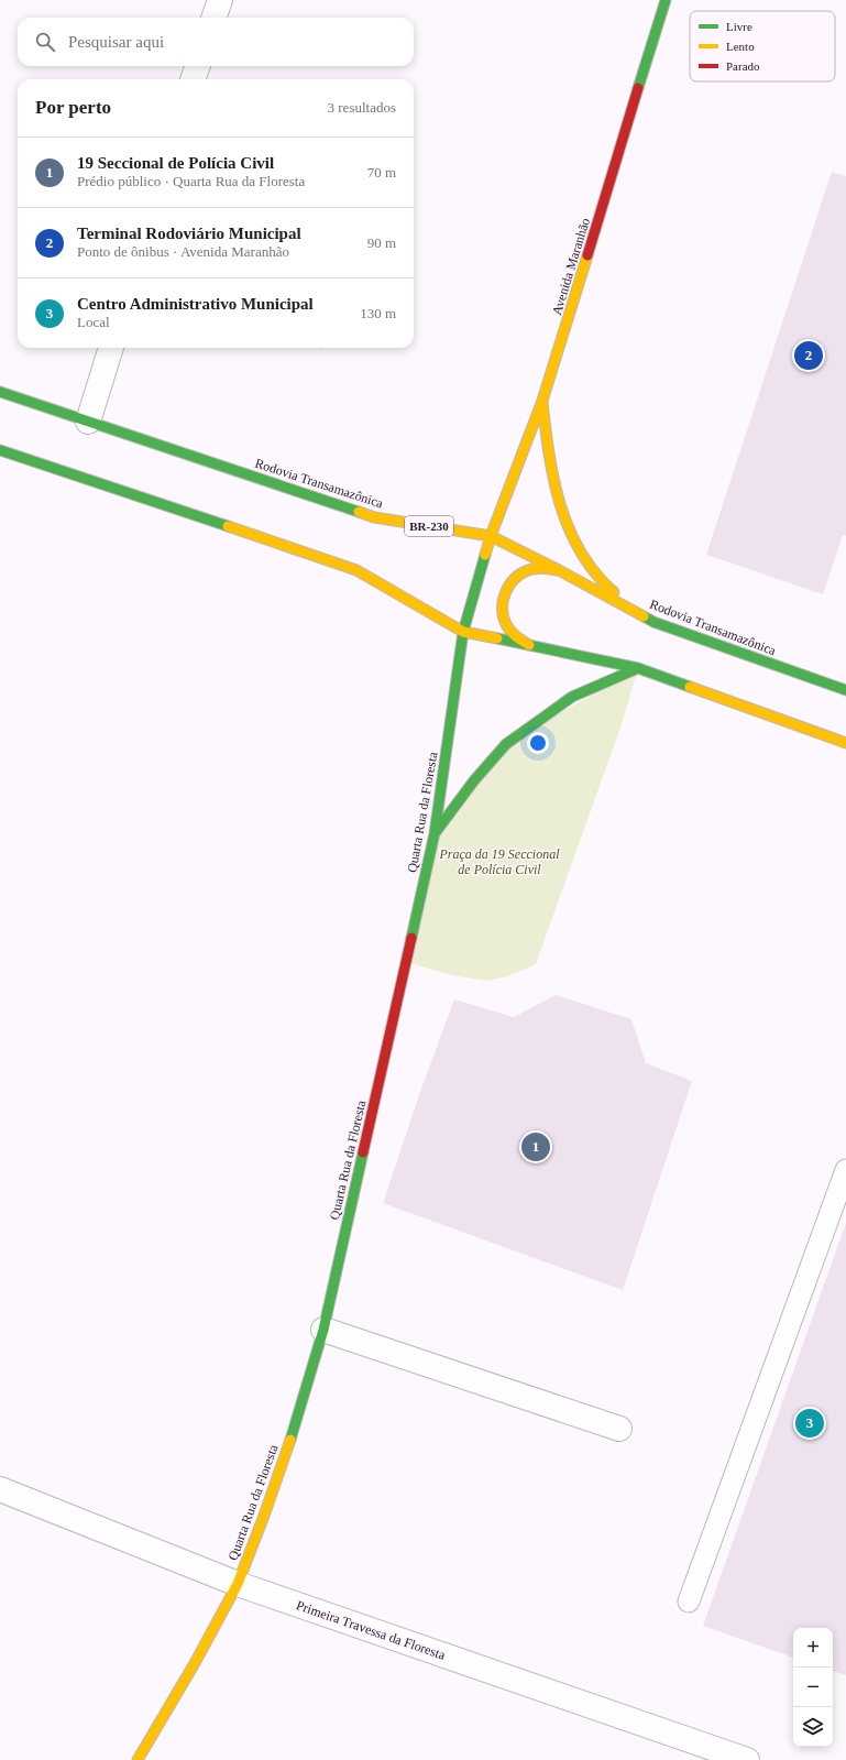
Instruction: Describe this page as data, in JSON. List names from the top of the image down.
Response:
{
  "streets": {
    "main road": [
      "Avenida Maranhão",
      "Rodovia Transamazônica",
      "BR-230",
      "Quarta Rua da Floresta"
    ],
    "street": ["Primeira Travessa da Floresta"]
  },
  "crossings": [
    ["Avenida Maranhão", "Rodovia Transamazônica"],
    ["Avenida Maranhão", "Quarta Rua da Floresta"],
    ["Rodovia Transamazônica", "Quarta Rua da Floresta"],
    ["Quarta Rua da Floresta", "Primeira Travessa da Floresta"]
  ],
  "parks": ["Praça da 19 Seccional de Polícia Civil"],
  "legend": ["Livre", "Lento", "Parado"],
  "page": {
    "search": "Pesquisar aqui",
    "heading": ["Por perto", "3 resultados"],
    "list": [
      {
        "mark": "1",
        "name": "19 Seccional de Polícia Civil",
        "note": "Prédio público · Quarta Rua da Floresta",
        "value": "70 m"
      },
      {
        "mark": "2",
        "name": "Terminal Rodoviário Municipal",
        "note": "Ponto de ônibus · Avenida Maranhão",
        "value": "90 m"
      },
      {
        "mark": "3",
        "name": "Centro Administrativo Municipal",
        "note": "Local",
        "value": "130 m"
      }
    ],
    "pins": ["2", "1", "3"],
    "map_buttons": ["+", "−"]
  }
}
